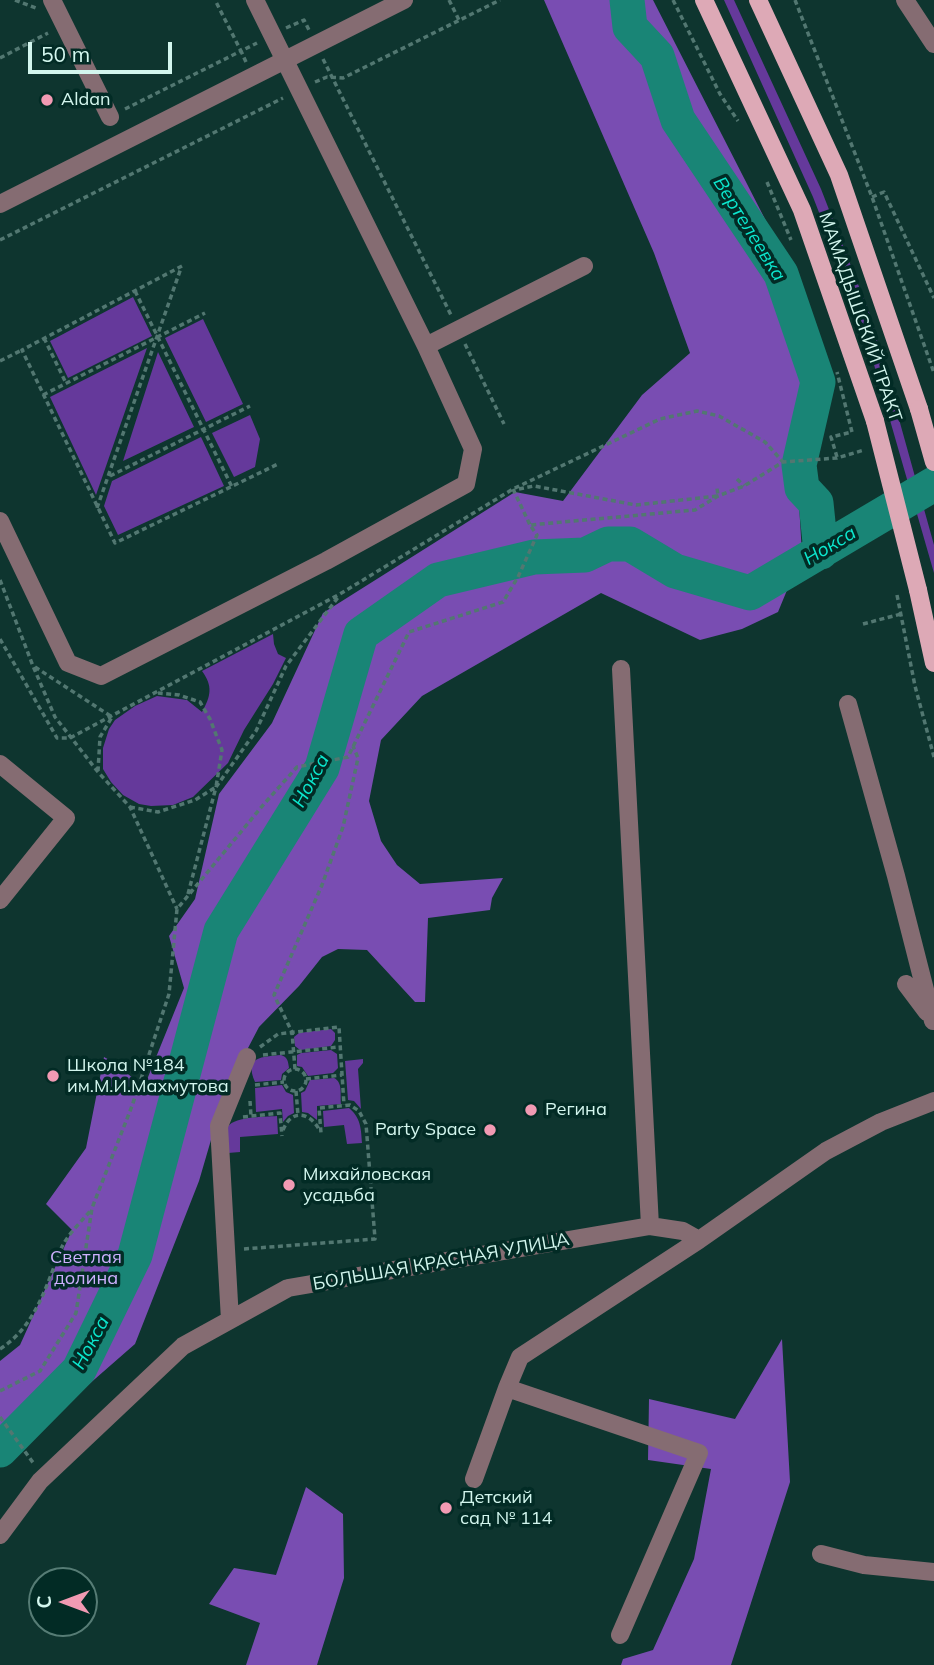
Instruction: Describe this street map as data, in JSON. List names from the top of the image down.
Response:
{
  "streets": {
    "main road": ["МАМАДЫШСКИЙ ТРАКТ"],
    "street": ["БОЛЬШАЯ КРАСНАЯ УЛИЦА"]
  },
  "water": ["Вертелеевка", "Нокса"],
  "parks": ["Светлая долина"],
  "places": [
    "Aldan",
    "Школа №184 им.М.И.Махмутова",
    "Регина",
    "Party Space",
    "Михайловская усадьба",
    "Детский сад № 114"
  ],
  "scale_bar": "50 m",
  "north": "left"
}
